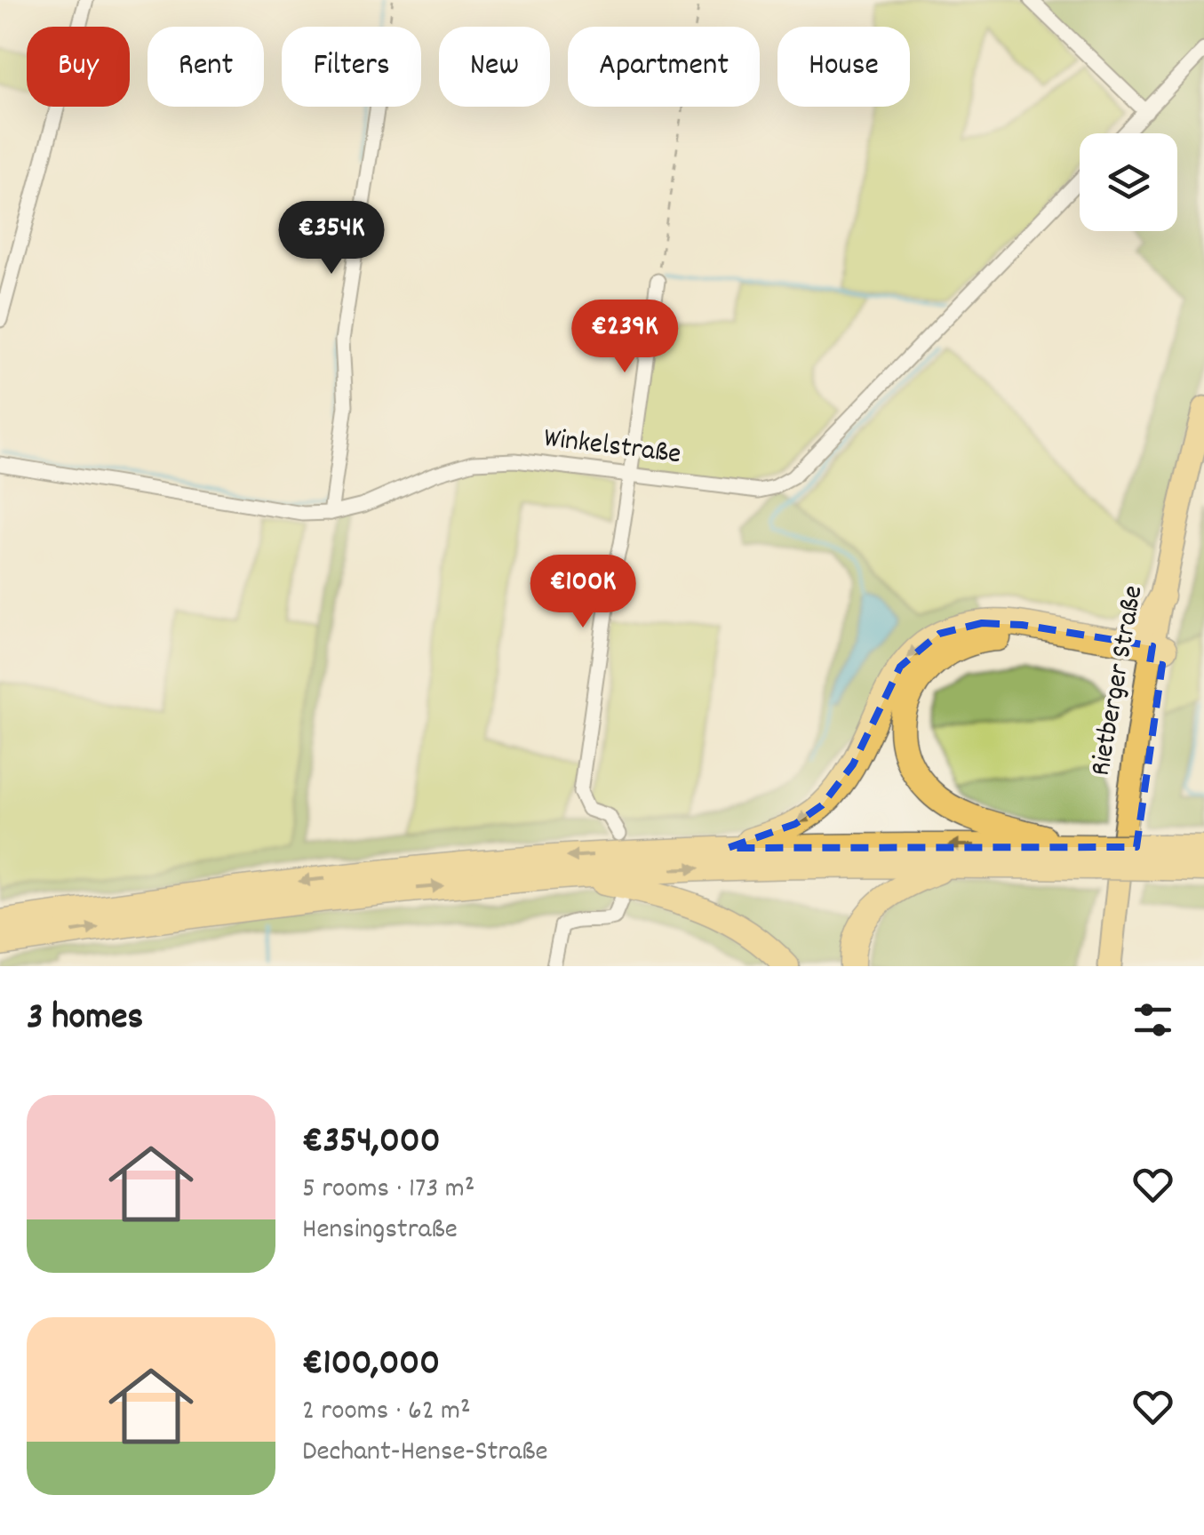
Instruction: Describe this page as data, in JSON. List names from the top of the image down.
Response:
{
  "streets": {
    "main road": ["Rietberger Straße"],
    "street": ["Winkelstraße"]
  },
  "page": {
    "chip": [
      "Buy",
      "Rent",
      "Filters",
      "New",
      "Apartment",
      "House"
    ],
    "price": ["€354K", "€239K", "€100K"],
    "heading": "3 homes",
    "list": [
      {
        "name": "€354,000",
        "note": "5 rooms · 173 m² · Hensingstraße"
      },
      {
        "name": "€100,000",
        "note": "2 rooms · 62 m² · Dechant-Hense-Straße"
      }
    ]
  }
}
